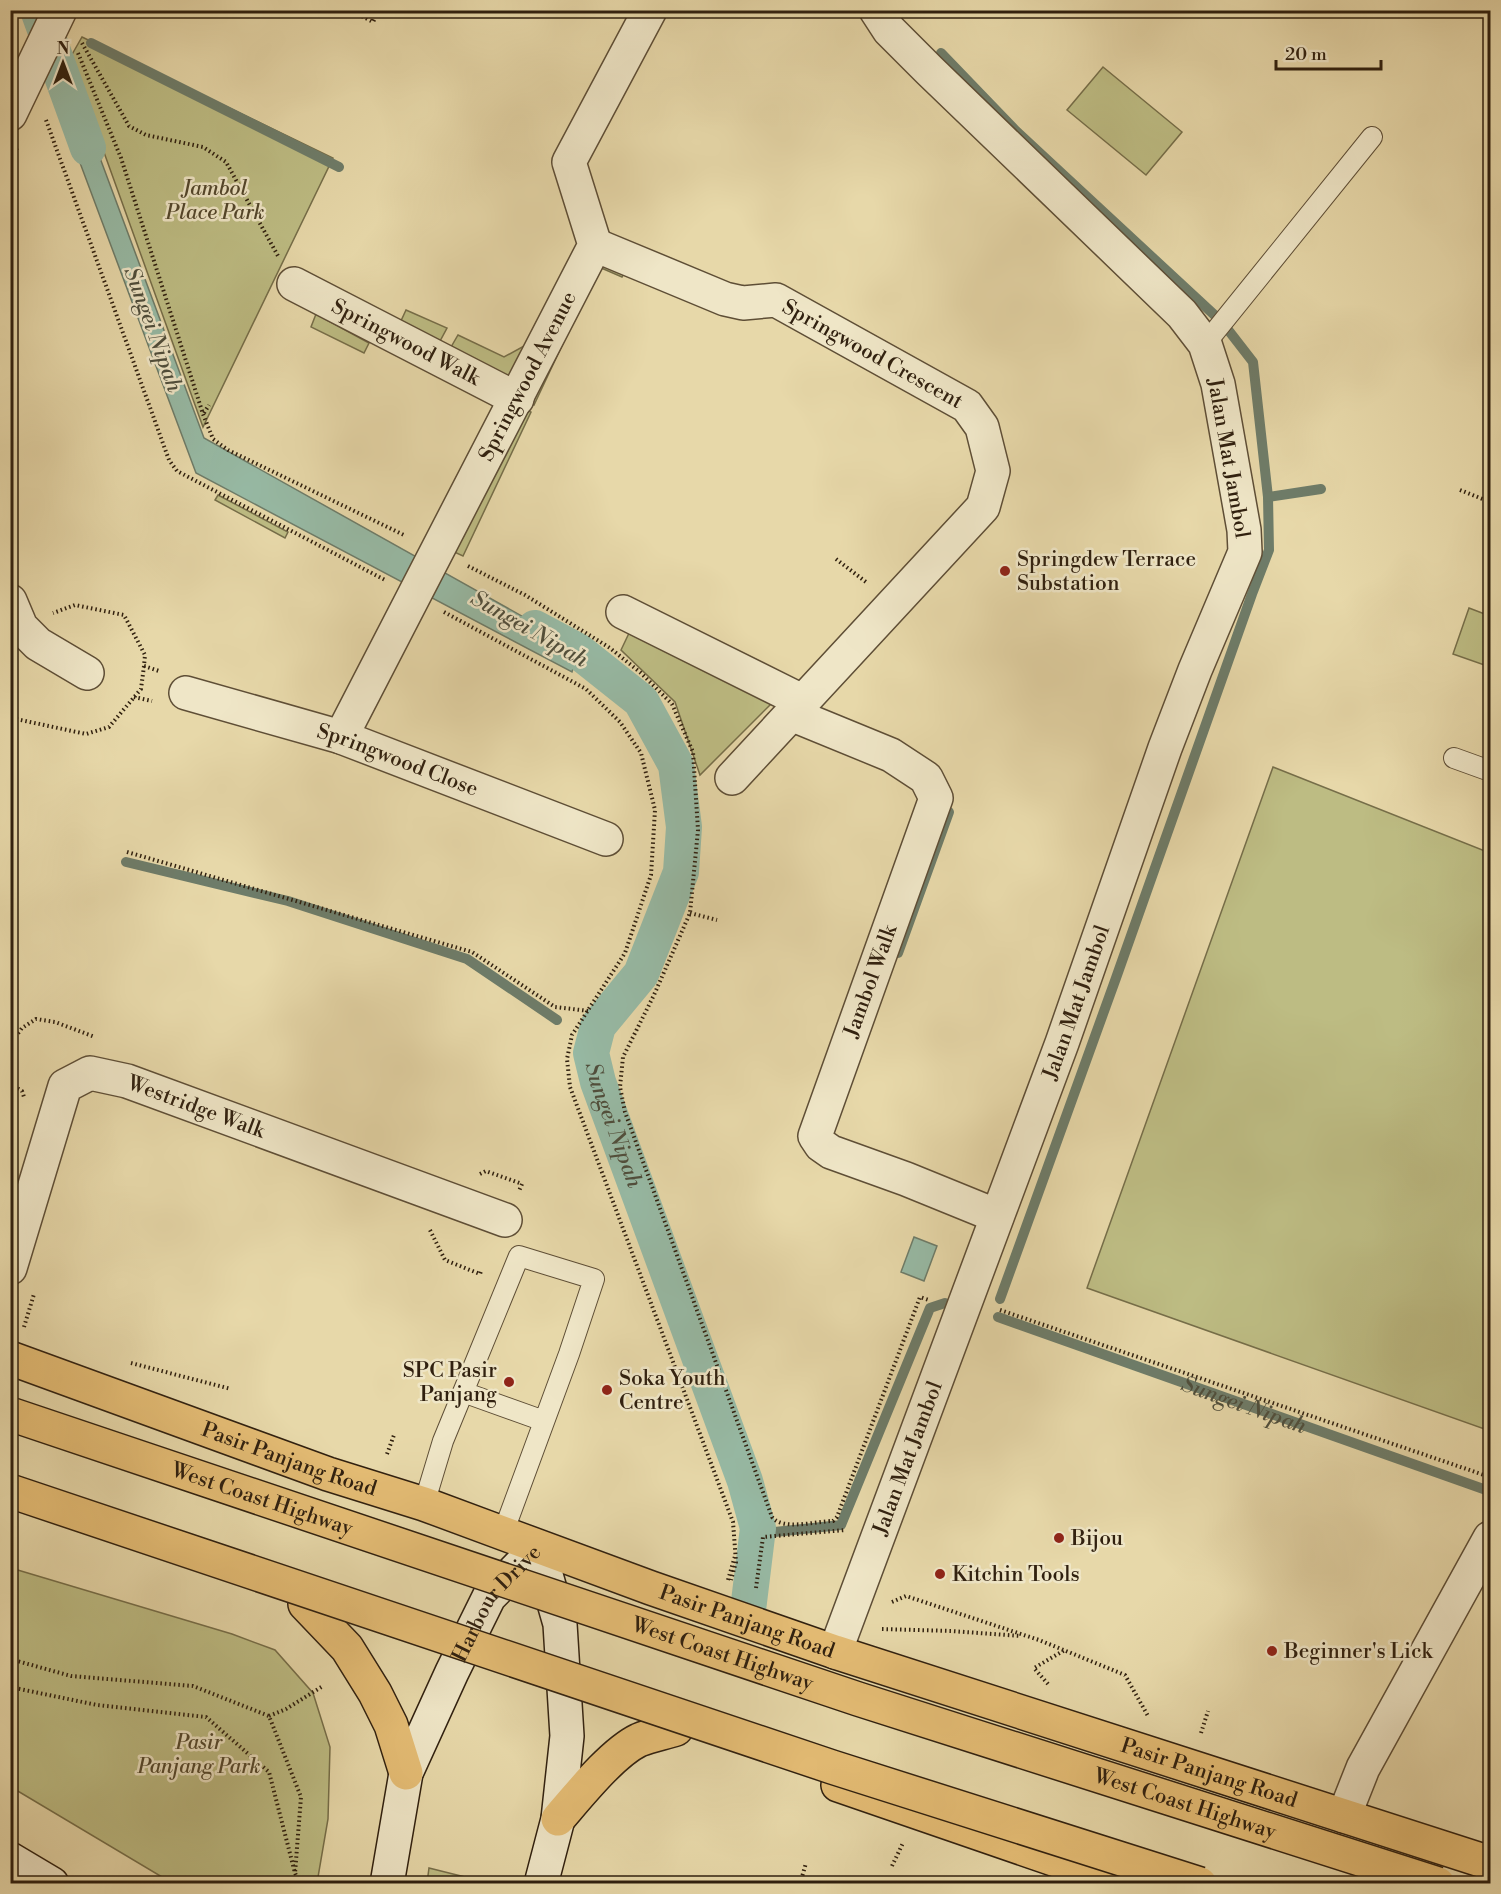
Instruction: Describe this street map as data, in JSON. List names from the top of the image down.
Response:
{
  "streets": {
    "main road": ["Pasir Panjang Road", "West Coast Highway"],
    "street": [
      "Springwood Walk",
      "Springwood Crescent",
      "Springwood Avenue",
      "Jalan Mat Jambol",
      "Springwood Close",
      "Jambol Walk",
      "Westridge Walk",
      "Harbour Drive"
    ]
  },
  "crossings": [
    ["Springwood Walk", "Springwood Avenue"],
    ["Springwood Crescent", "Springwood Avenue"],
    ["Springwood Crescent", "Jambol Walk"],
    ["Springwood Avenue", "Springwood Close"],
    ["Jalan Mat Jambol", "Jambol Walk"],
    ["Jalan Mat Jambol", "Pasir Panjang Road"],
    ["Pasir Panjang Road", "Harbour Drive"]
  ],
  "water": ["Sungei Nipah"],
  "parks": ["Jambol Place Park", "Pasir Panjang Park"],
  "places": [
    "Springdew Terrace Substation",
    "SPC Pasir Panjang",
    "Soka Youth Centre",
    "Bijou",
    "Kitchin Tools",
    "Beginner's Lick"
  ],
  "scale_bar": "20 m",
  "north": "top"
}
